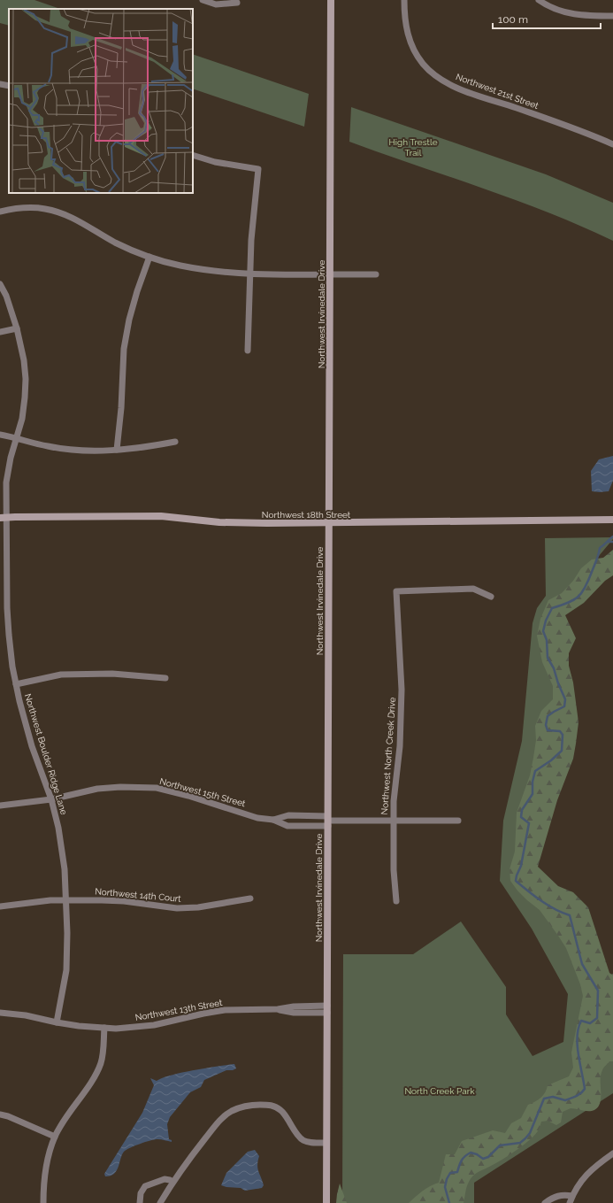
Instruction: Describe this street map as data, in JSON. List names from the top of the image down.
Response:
{
  "streets": {
    "main road": ["Northwest Irvinedale Drive", "Northwest 18th Street"],
    "street": [
      "Northwest 21st Street",
      "Northwest Boulder Ridge Lane",
      "Northwest North Creek Drive",
      "Northwest 15th Street",
      "Northwest 14th Court",
      "Northwest 13th Street"
    ]
  },
  "crossings": [
    ["Northwest Irvinedale Drive", "Northwest 18th Street"],
    ["Northwest Irvinedale Drive", "Northwest 15th Street"],
    ["Northwest Irvinedale Drive", "Northwest 13th Street"],
    ["Northwest 18th Street", "Northwest Boulder Ridge Lane"],
    ["Northwest Boulder Ridge Lane", "Northwest 15th Street"],
    ["Northwest Boulder Ridge Lane", "Northwest 14th Court"],
    ["Northwest Boulder Ridge Lane", "Northwest 13th Street"],
    ["Northwest North Creek Drive", "Northwest 15th Street"]
  ],
  "parks": ["High Trestle Trail", "North Creek Park"],
  "scale_bar": "100 m"
}
